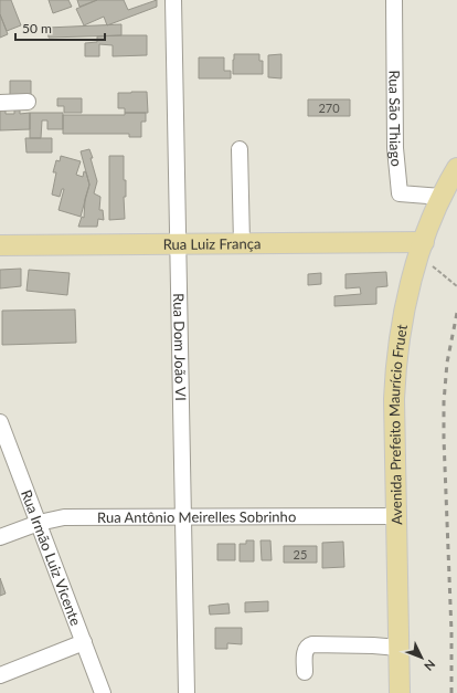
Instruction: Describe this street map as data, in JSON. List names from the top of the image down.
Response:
{
  "streets": {
    "main road": ["Rua Luiz França", "Avenida Prefeito Maurício Fruet"],
    "street": [
      "Rua São Thiago",
      "Rua Dom João VI",
      "Rua Antônio Meirelles Sobrinho",
      "Rua Irmão Luiz Vicente"
    ]
  },
  "crossings": [
    ["Rua São Thiago", "Avenida Prefeito Maurício Fruet"],
    ["Rua Luiz França", "Rua Dom João VI"],
    ["Rua Luiz França", "Avenida Prefeito Maurício Fruet"],
    ["Rua Dom João VI", "Rua Antônio Meirelles Sobrinho"],
    ["Avenida Prefeito Maurício Fruet", "Rua Antônio Meirelles Sobrinho"],
    ["Rua Antônio Meirelles Sobrinho", "Rua Irmão Luiz Vicente"]
  ],
  "house_numbers": ["270", "25"],
  "scale_bar": "50 m",
  "north": "bottom right"
}
